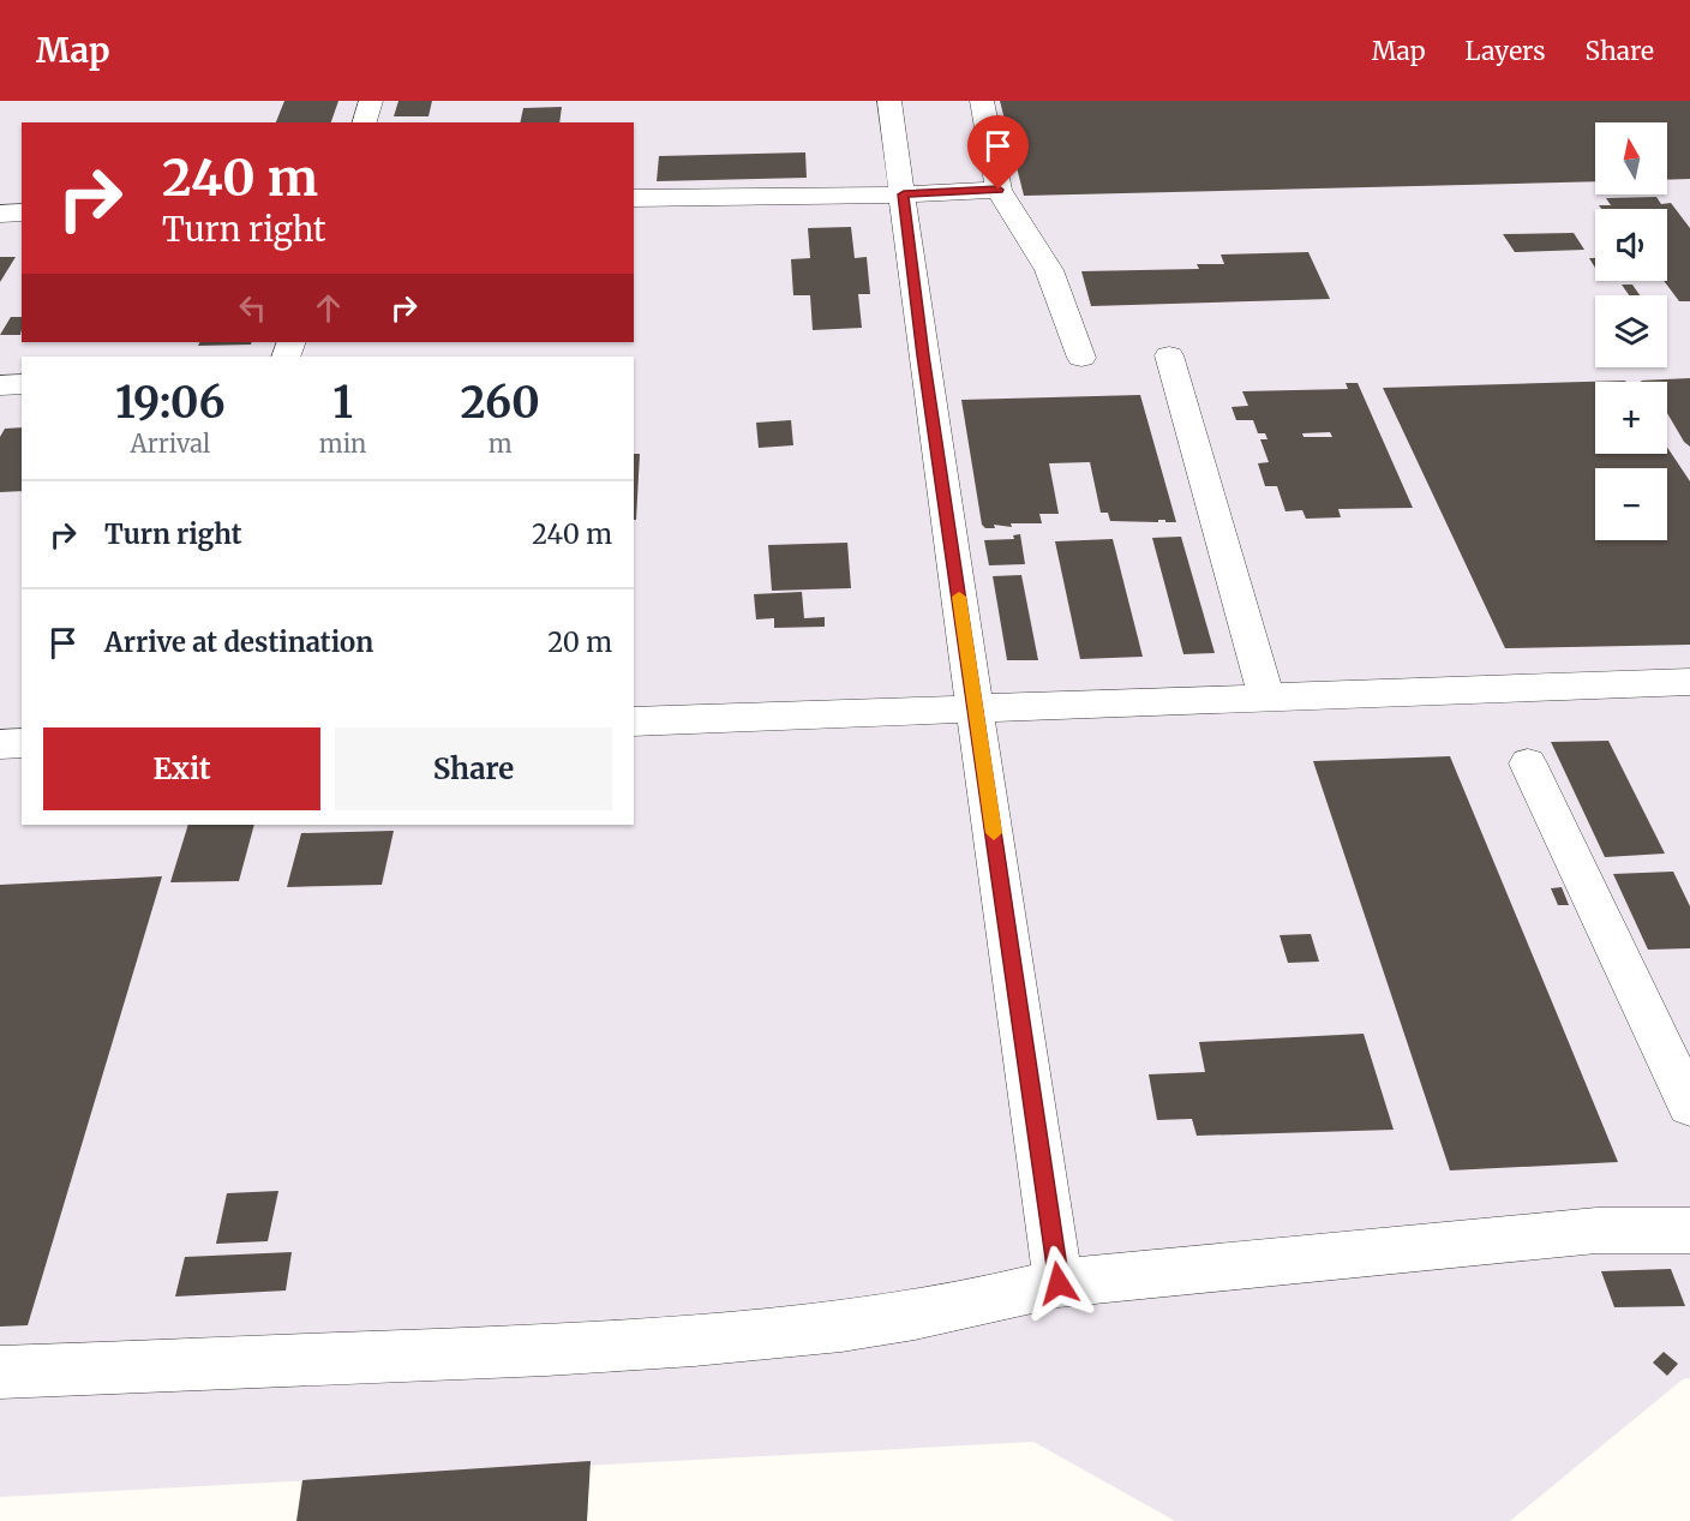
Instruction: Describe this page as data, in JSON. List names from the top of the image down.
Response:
{
  "north": "top",
  "page": {
    "header": "Map",
    "nav": ["Map", "Layers", "Share"],
    "map_buttons": ["+", "−"],
    "turn": ["240 m", "Turn right"],
    "eta": [
      "19:06",
      "Arrival",
      "1",
      "min",
      "260",
      "m"
    ],
    "list": [
      {
        "name": "Turn right",
        "value": "240 m"
      },
      {
        "name": "Arrive at destination",
        "value": "20 m"
      }
    ],
    "buttons": ["Exit", "Share"]
  }
}
